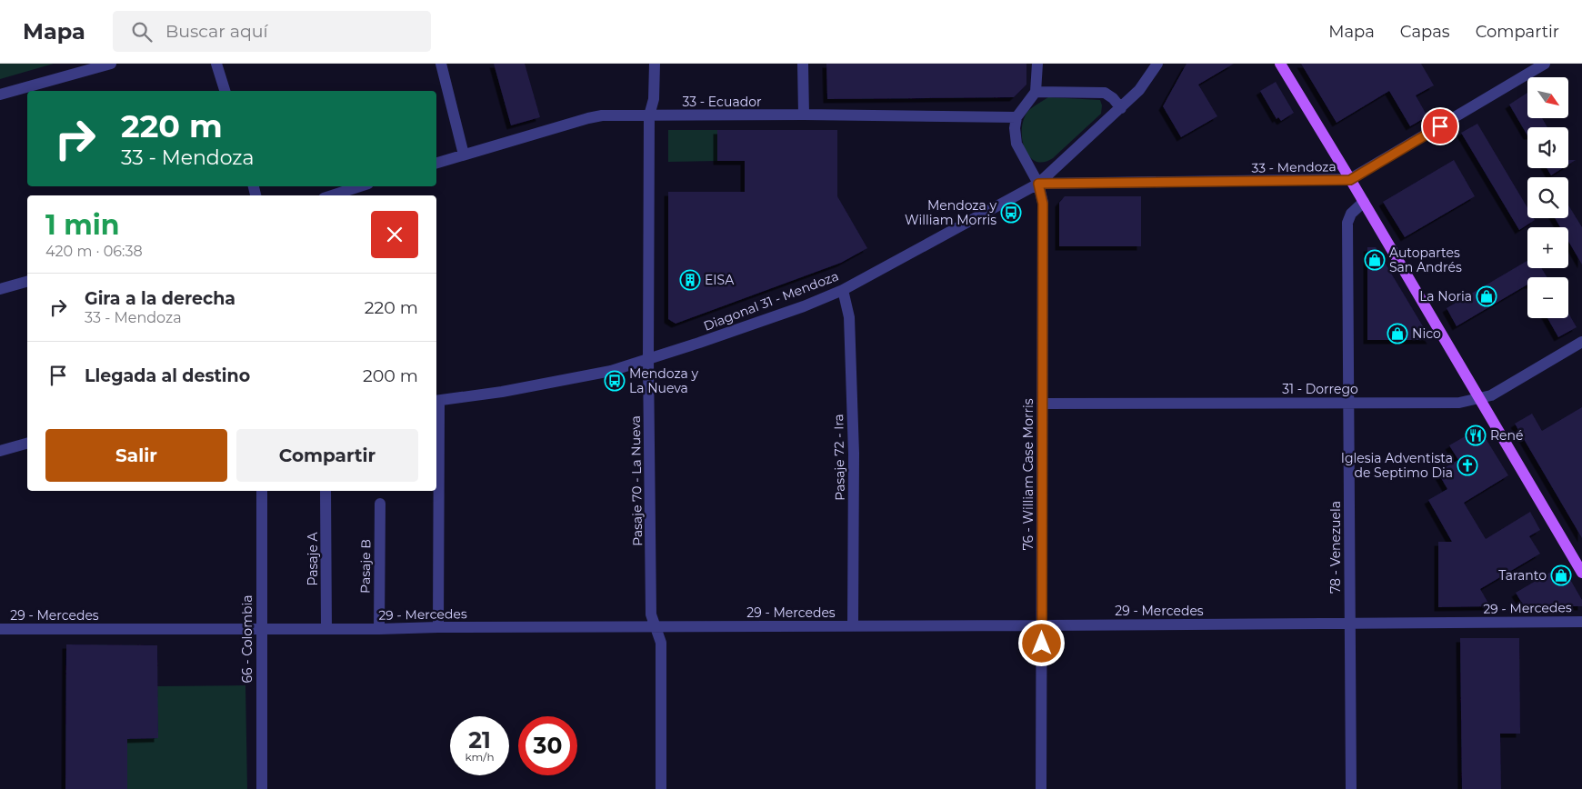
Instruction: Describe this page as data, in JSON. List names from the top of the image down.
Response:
{
  "streets": {
    "street": [
      "33 - Ecuador",
      "33 - Mendoza",
      "Diagonal 31 - Mendoza",
      "31 - Dorrego",
      "Pasaje 72 - Ira",
      "76 - William Case Morris",
      "Pasaje 70 - La Nueva",
      "78 - Venezuela",
      "Pasaje A",
      "Pasaje B",
      "29 - Mercedes",
      "66 - Colombia"
    ]
  },
  "crossings": [
    ["33 - Ecuador", "76 - William Case Morris"],
    ["33 - Ecuador", "Pasaje 70 - La Nueva"],
    ["33 - Mendoza", "Diagonal 31 - Mendoza"],
    ["33 - Mendoza", "76 - William Case Morris"],
    ["Diagonal 31 - Mendoza", "Pasaje 72 - Ira"],
    ["Diagonal 31 - Mendoza", "76 - William Case Morris"],
    ["Diagonal 31 - Mendoza", "Pasaje 70 - La Nueva"],
    ["31 - Dorrego", "76 - William Case Morris"],
    ["31 - Dorrego", "78 - Venezuela"],
    ["Pasaje 72 - Ira", "29 - Mercedes"],
    ["76 - William Case Morris", "29 - Mercedes"],
    ["Pasaje 70 - La Nueva", "29 - Mercedes"],
    ["78 - Venezuela", "29 - Mercedes"],
    ["Pasaje A", "29 - Mercedes"],
    ["Pasaje B", "29 - Mercedes"],
    ["29 - Mercedes", "66 - Colombia"]
  ],
  "places": {
    "bus stop": ["Mendoza y William Morris", "Mendoza y La Nueva"],
    "shop": [
      "Autopartes San Andrés",
      "La Noria",
      "Nico",
      "Taranto"
    ],
    "building": ["EISA"],
    "restaurant": ["René"],
    "church": ["Iglesia Adventista de Septimo Dia"]
  },
  "north": "bottom right",
  "page": {
    "header": "Mapa",
    "search": "Buscar aquí",
    "nav": ["Mapa", "Capas", "Compartir"],
    "map_buttons": ["+", "−"],
    "turn": ["220 m", "33 - Mendoza"],
    "heading": ["1 min", "420 m · 06:38"],
    "list": [
      {
        "name": "Gira a la derecha",
        "note": "33 - Mendoza",
        "value": "220 m"
      },
      {
        "name": "Llegada al destino",
        "value": "200 m"
      }
    ],
    "buttons": ["Salir", "Compartir"],
    "speed": "21 km/h",
    "limit": "30"
  }
}
